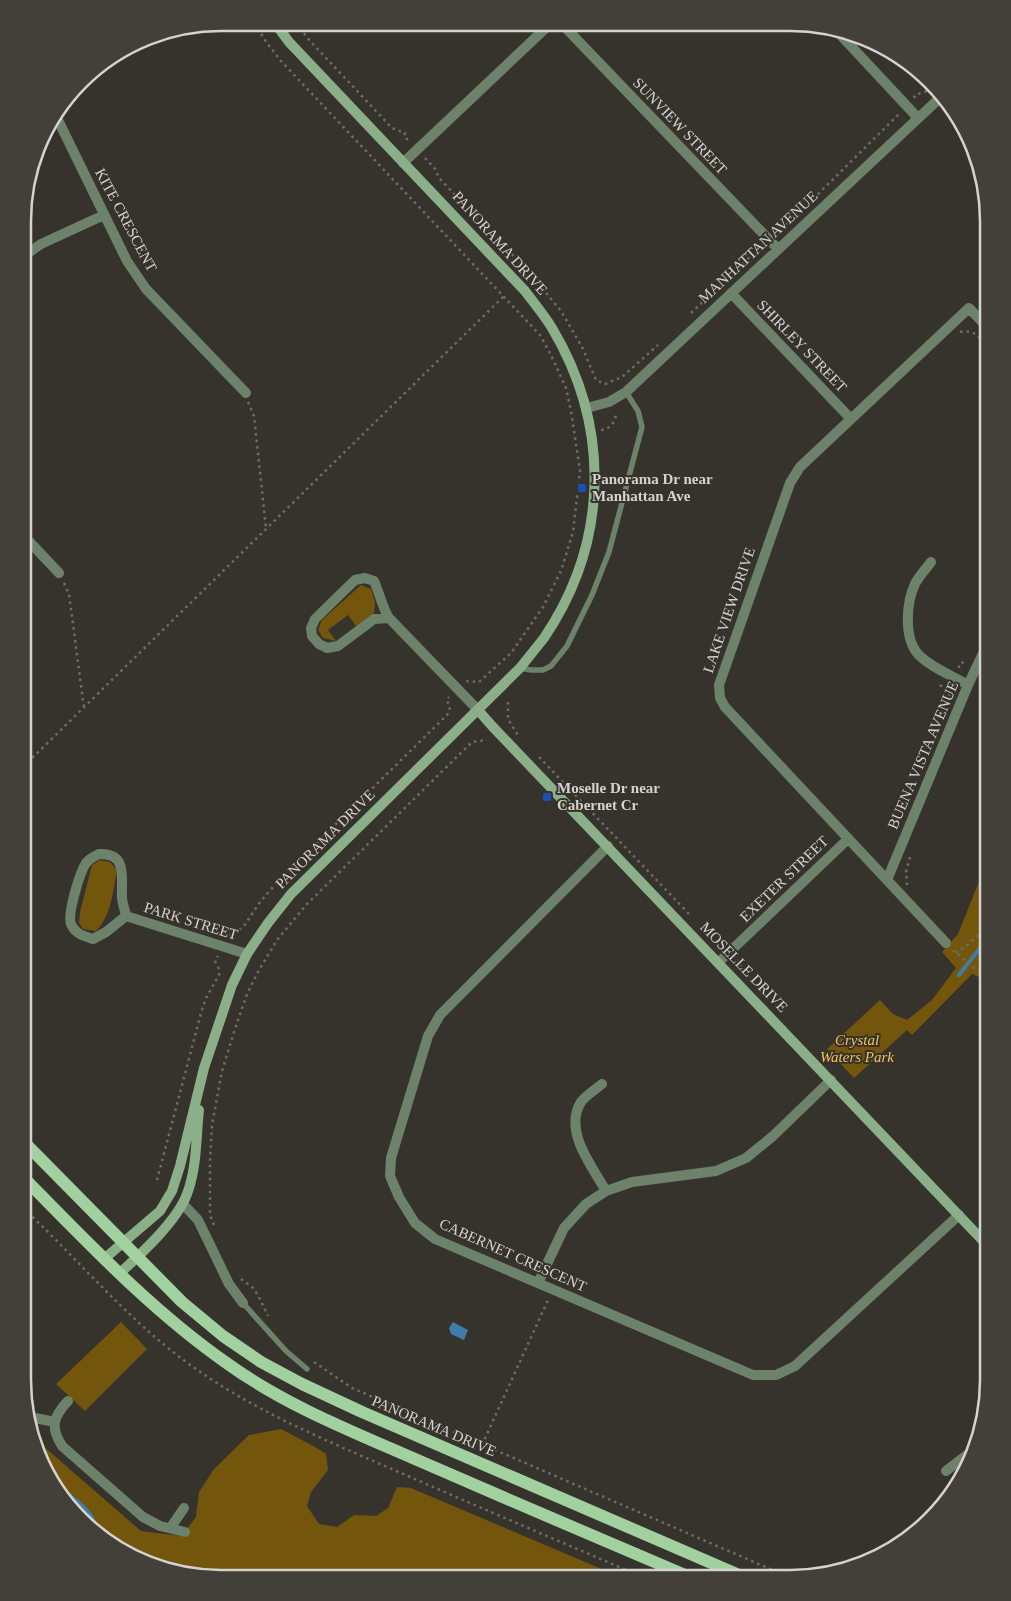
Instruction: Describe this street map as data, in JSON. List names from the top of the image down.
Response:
{
  "streets": {
    "main road": ["PANORAMA DRIVE"],
    "street": [
      "SUNVIEW STREET",
      "KITE CRESCENT",
      "MANHATTAN AVENUE",
      "SHIRLEY STREET",
      "LAKE VIEW DRIVE",
      "BUENA VISTA AVENUE",
      "EXETER STREET",
      "PARK STREET",
      "MOSELLE DRIVE",
      "CABERNET CRESCENT"
    ]
  },
  "crossings": [
    ["SUNVIEW STREET", "MANHATTAN AVENUE"],
    ["PANORAMA DRIVE", "MANHATTAN AVENUE"],
    ["PANORAMA DRIVE", "PARK STREET"],
    ["PANORAMA DRIVE", "MOSELLE DRIVE"],
    ["MANHATTAN AVENUE", "SHIRLEY STREET"],
    ["SHIRLEY STREET", "LAKE VIEW DRIVE"],
    ["LAKE VIEW DRIVE", "BUENA VISTA AVENUE"],
    ["LAKE VIEW DRIVE", "EXETER STREET"],
    ["EXETER STREET", "MOSELLE DRIVE"],
    ["MOSELLE DRIVE", "CABERNET CRESCENT"]
  ],
  "parks": ["Crystal Waters Park"],
  "places": {
    "transit": ["Panorama Dr near Manhattan Ave", "Moselle Dr near Cabernet Cr"]
  }
}
